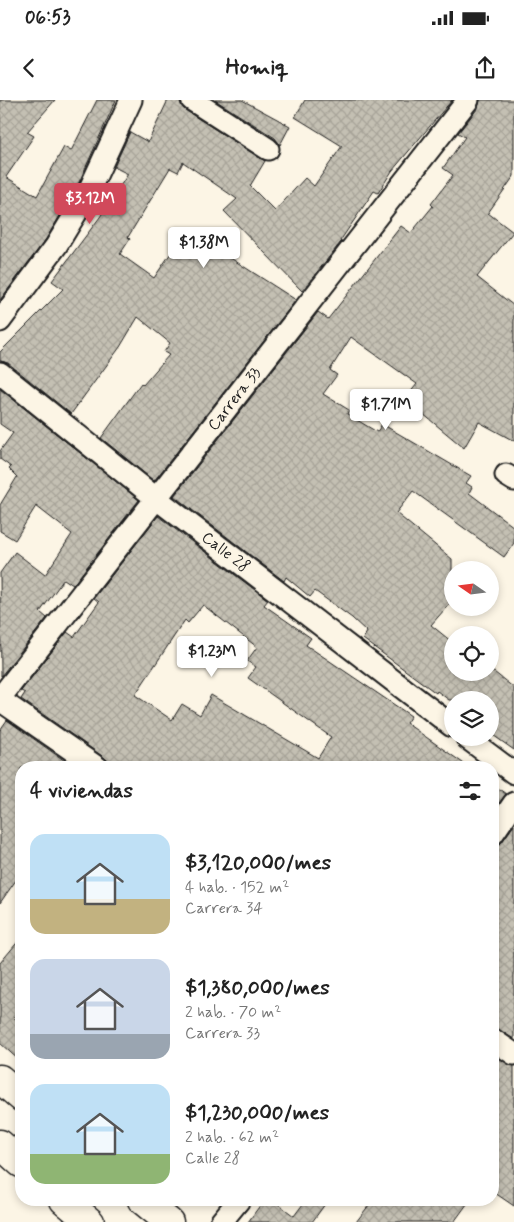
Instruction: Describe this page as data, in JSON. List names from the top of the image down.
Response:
{
  "streets": {
    "street": ["Carrera 33", "Calle 28"]
  },
  "crossings": [
    ["Carrera 33", "Calle 28"]
  ],
  "north": "left",
  "page": {
    "status": "06:53",
    "header": "Homiq",
    "price": [
      "$3.12M",
      "$1.38M",
      "$1.71M",
      "$1.23M"
    ],
    "heading": "4 viviendas",
    "list": [
      {
        "name": "$3,120,000/mes",
        "note": "4 hab. · 152 m² · Carrera 34"
      },
      {
        "name": "$1,380,000/mes",
        "note": "2 hab. · 70 m² · Carrera 33"
      },
      {
        "name": "$1,230,000/mes",
        "note": "2 hab. · 62 m² · Calle 28"
      }
    ]
  }
}
